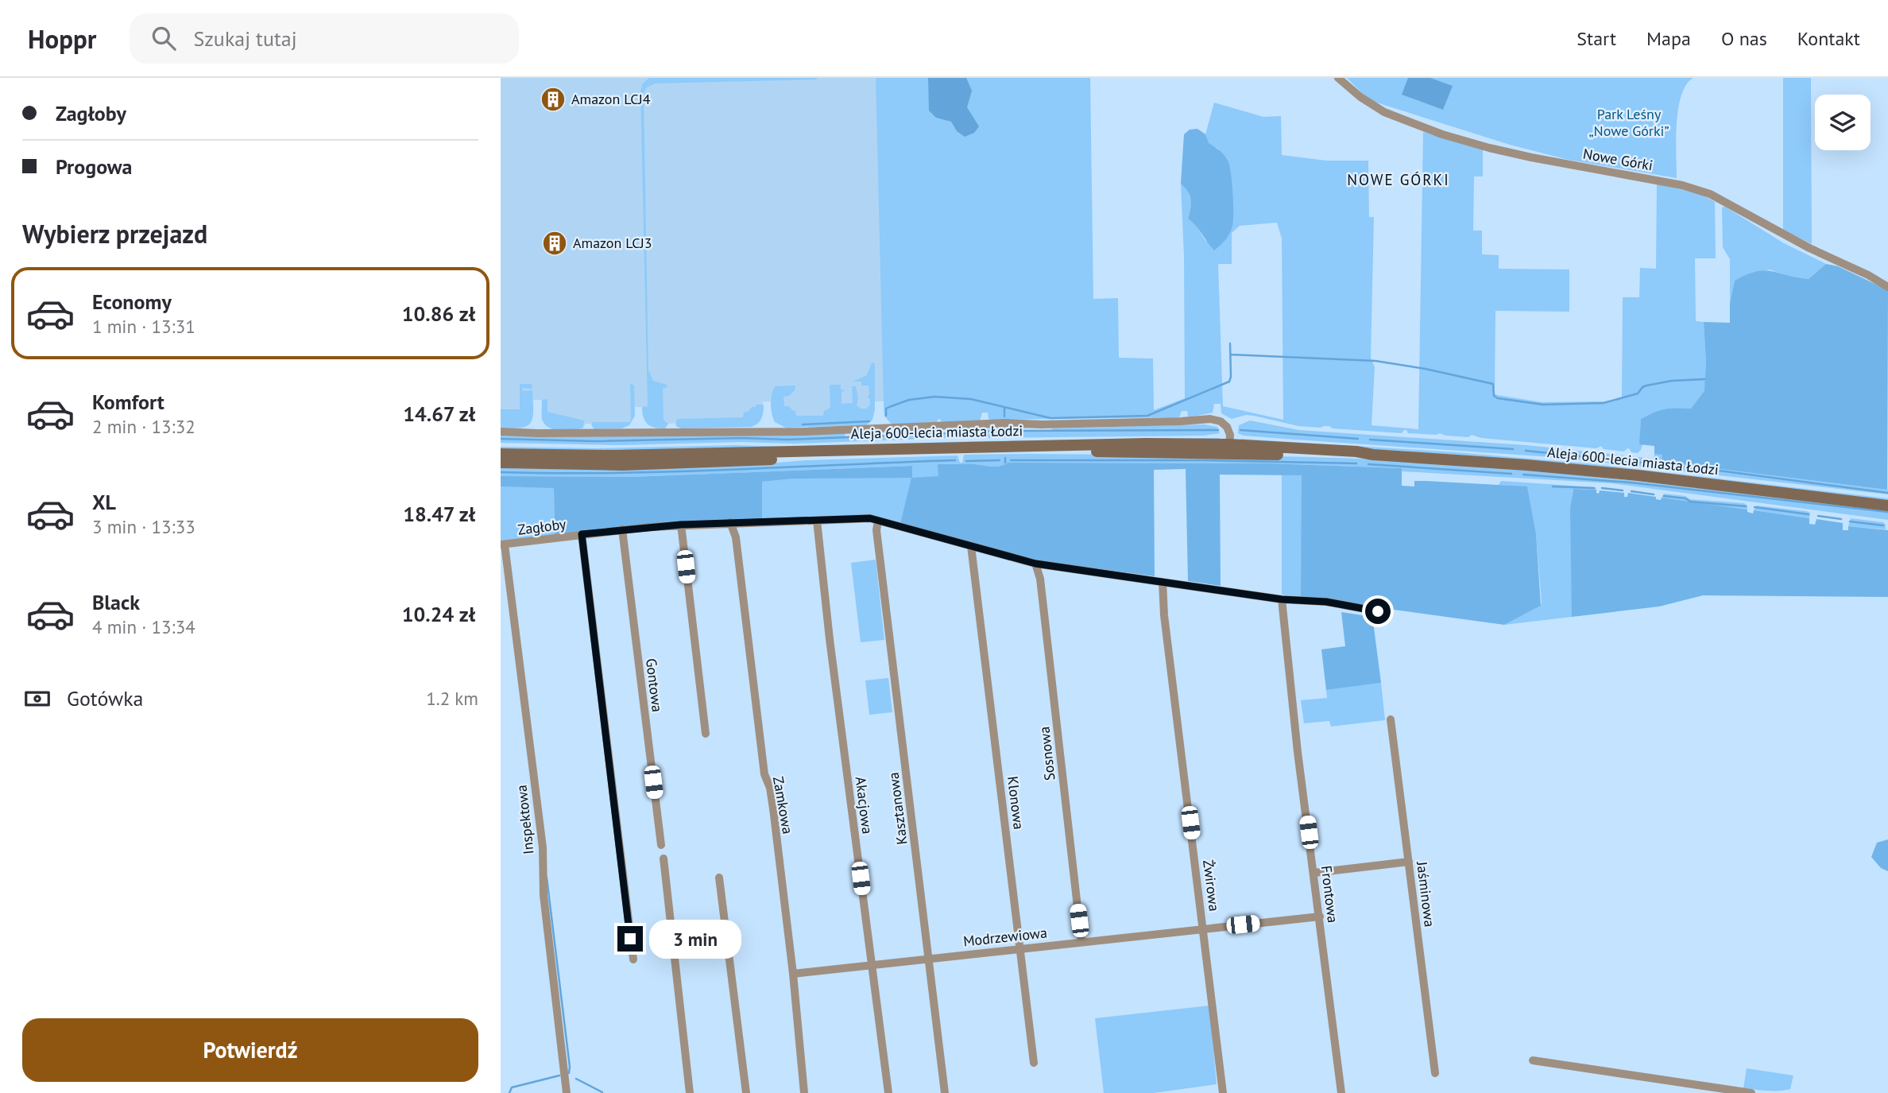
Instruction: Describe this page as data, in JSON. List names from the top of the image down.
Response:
{
  "streets": {
    "main road": ["Aleja 600-lecia miasta Łodzi"],
    "street": [
      "Nowe Górki",
      "Zagłoby",
      "Gontowa",
      "Sosnowa",
      "Klonowa",
      "Zamkowa",
      "Akacjowa",
      "Kasztanowa",
      "Inspektowa",
      "Żwirowa",
      "Frontowa",
      "Jaśminowa",
      "Modrzewiowa"
    ]
  },
  "crossings": [
    ["Zagłoby", "Gontowa"],
    ["Zagłoby", "Sosnowa"],
    ["Zagłoby", "Klonowa"],
    ["Zagłoby", "Zamkowa"],
    ["Zagłoby", "Akacjowa"],
    ["Zagłoby", "Kasztanowa"],
    ["Zagłoby", "Inspektowa"],
    ["Zagłoby", "Żwirowa"],
    ["Zagłoby", "Frontowa"],
    ["Sosnowa", "Modrzewiowa"],
    ["Klonowa", "Modrzewiowa"],
    ["Zamkowa", "Modrzewiowa"],
    ["Akacjowa", "Modrzewiowa"],
    ["Kasztanowa", "Modrzewiowa"],
    ["Żwirowa", "Modrzewiowa"],
    ["Frontowa", "Modrzewiowa"]
  ],
  "districts": ["NOWE GÓRKI"],
  "parks": ["Park Leśny „Nowe Górki”"],
  "places": {
    "building": ["Amazon LCJ4", "Amazon LCJ3"]
  },
  "page": {
    "header": "Hoppr",
    "search": "Szukaj tutaj",
    "nav": [
      "Start",
      "Mapa",
      "O nas",
      "Kontakt"
    ],
    "banner": ["Zagłoby", "Progowa"],
    "heading": "Wybierz przejazd",
    "list": [
      {
        "name": "Economy",
        "note": "1 min · 13:31",
        "value": "10.86 zł"
      },
      {
        "name": "Komfort",
        "note": "2 min · 13:32",
        "value": "14.67 zł"
      },
      {
        "name": "XL",
        "note": "3 min · 13:33",
        "value": "18.47 zł"
      },
      {
        "name": "Black",
        "note": "4 min · 13:34",
        "value": "10.24 zł"
      }
    ],
    "pay": ["Gotówka", "1.2 km"],
    "bubble": "3 min",
    "buttons": "Potwierdź"
  }
}
